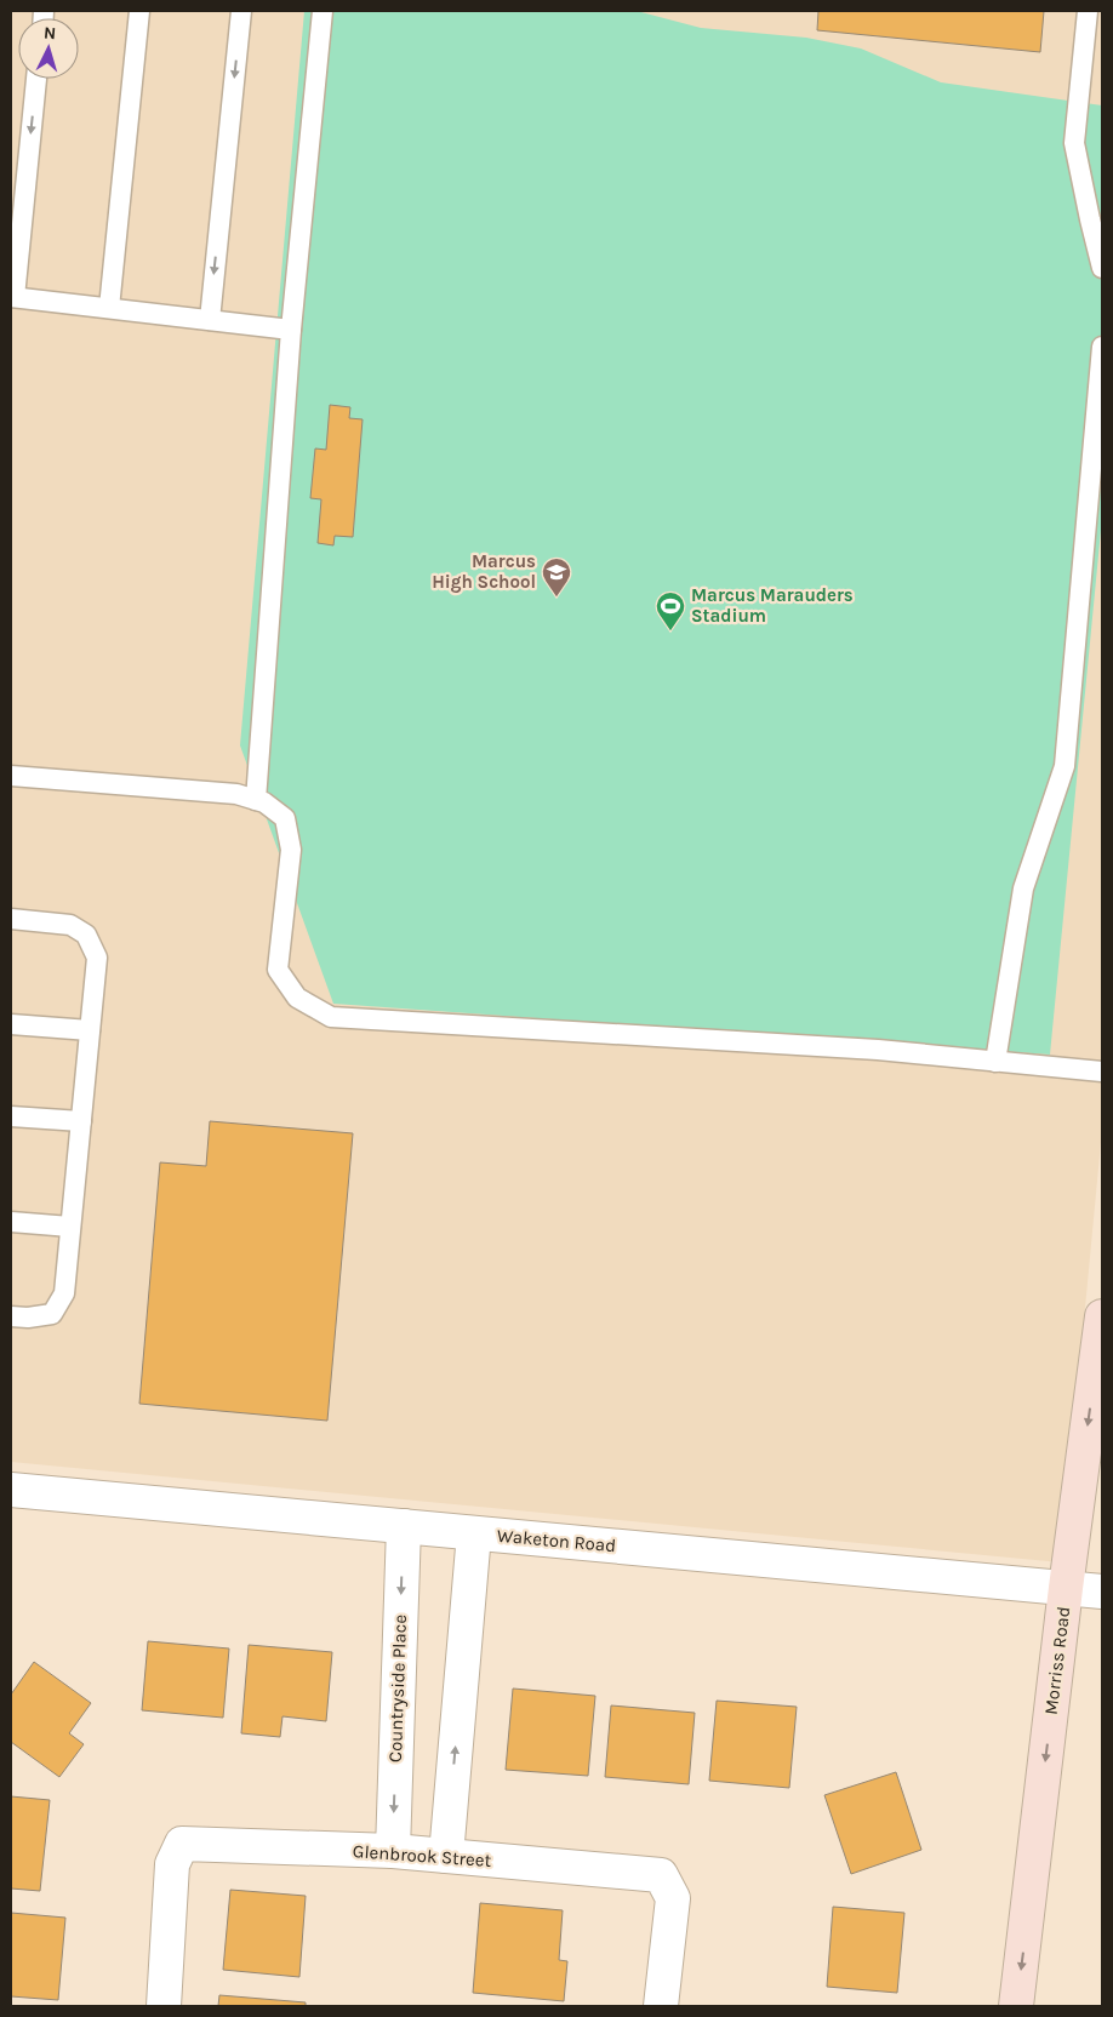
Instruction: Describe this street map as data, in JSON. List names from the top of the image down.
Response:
{
  "streets": {
    "main road": ["Morriss Road"],
    "street": ["Waketon Road", "Countryside Place", "Glenbrook Street"]
  },
  "crossings": [
    ["Waketon Road", "Morriss Road"],
    ["Waketon Road", "Countryside Place"],
    ["Countryside Place", "Glenbrook Street"]
  ],
  "one_way": ["Morriss Road"],
  "places": {
    "school or university": ["Marcus High School"],
    "sports": ["Marcus Marauders Stadium"]
  },
  "north": "top"
}
